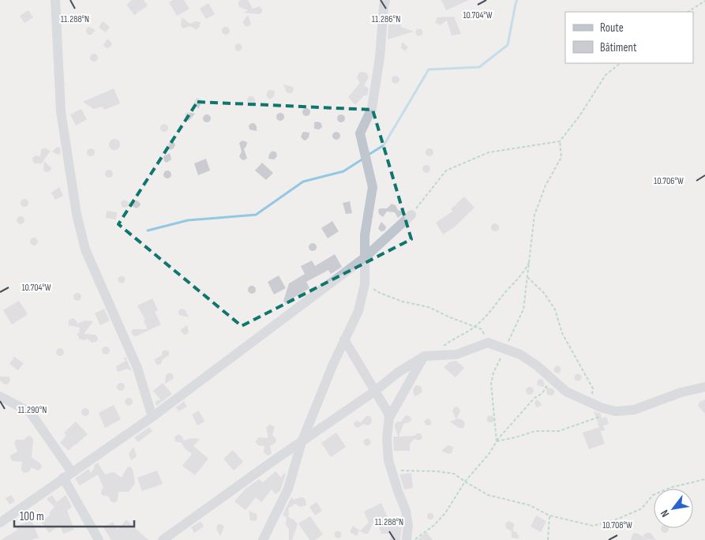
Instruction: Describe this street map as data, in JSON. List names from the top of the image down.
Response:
{
  "legend": ["Route", "Bâtiment"],
  "scale_bar": "100 m",
  "north": "bottom left",
  "coordinates": [
    "10.704°W",
    "11.288°N",
    "11.286°N",
    "10.706°W",
    "11.290°N",
    "10.708°W"
  ]
}
